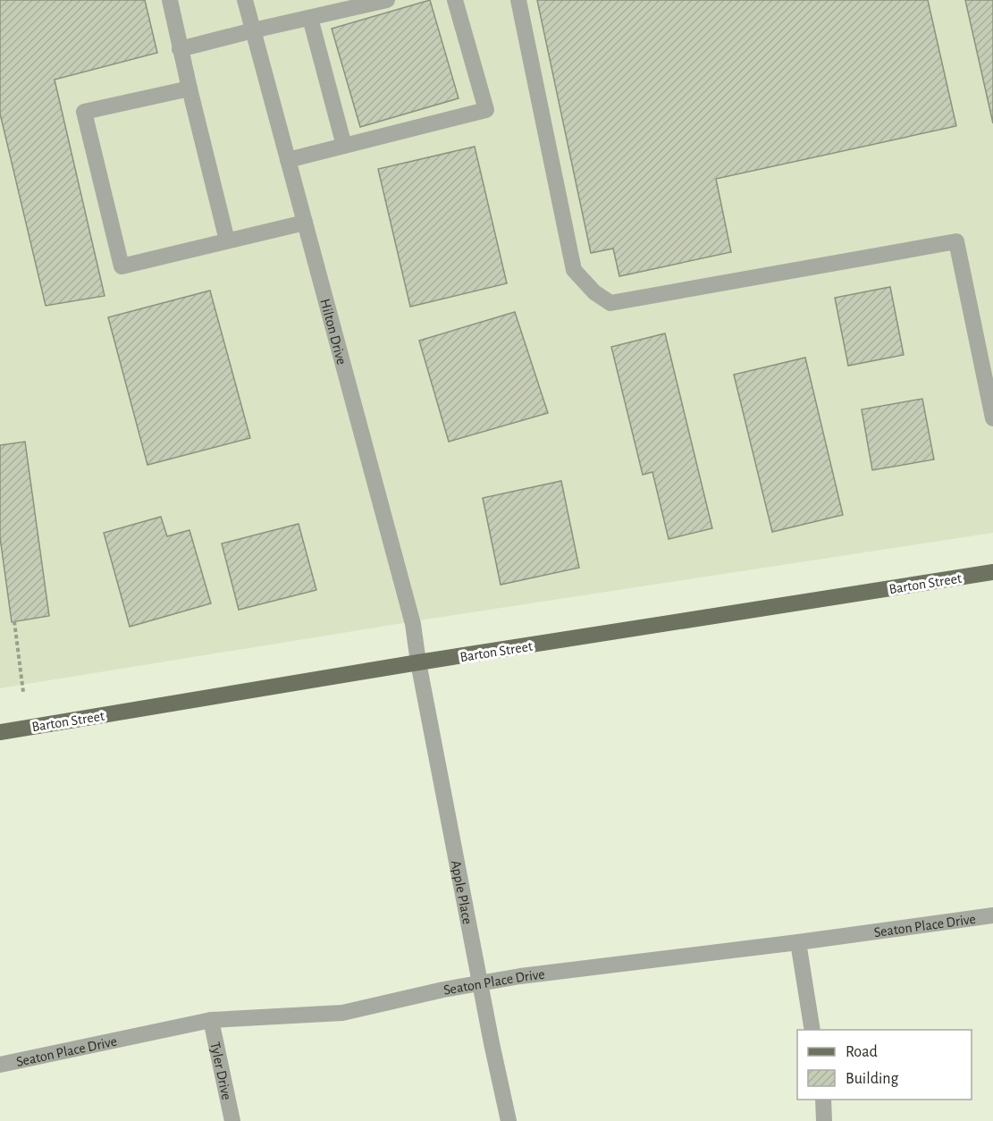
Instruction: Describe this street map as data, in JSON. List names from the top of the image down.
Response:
{
  "streets": {
    "main road": ["Barton Street"],
    "street": [
      "Hilton Drive",
      "Apple Place",
      "Seaton Place Drive",
      "Tyler Drive"
    ]
  },
  "crossings": [
    ["Hilton Drive", "Barton Street"],
    ["Hilton Drive", "Apple Place"],
    ["Barton Street", "Apple Place"],
    ["Apple Place", "Seaton Place Drive"],
    ["Seaton Place Drive", "Tyler Drive"]
  ],
  "legend": ["Road", "Building"]
}
